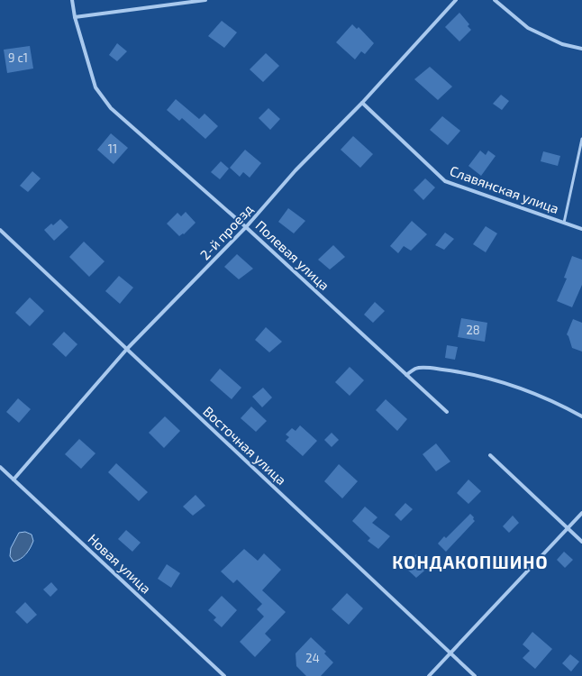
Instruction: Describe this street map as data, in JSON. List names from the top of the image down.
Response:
{
  "streets": {
    "street": [
      "Славянская улица",
      "2-й проезд",
      "Полевая улица",
      "Восточная улица",
      "Новая улица"
    ]
  },
  "crossings": [
    ["Славянская улица", "2-й проезд"],
    ["2-й проезд", "Полевая улица"],
    ["2-й проезд", "Восточная улица"],
    ["2-й проезд", "Новая улица"]
  ],
  "districts": ["КОНДАКОПШИНО"],
  "house_numbers": [
    "9 с1",
    "11",
    "28",
    "24"
  ]
}
